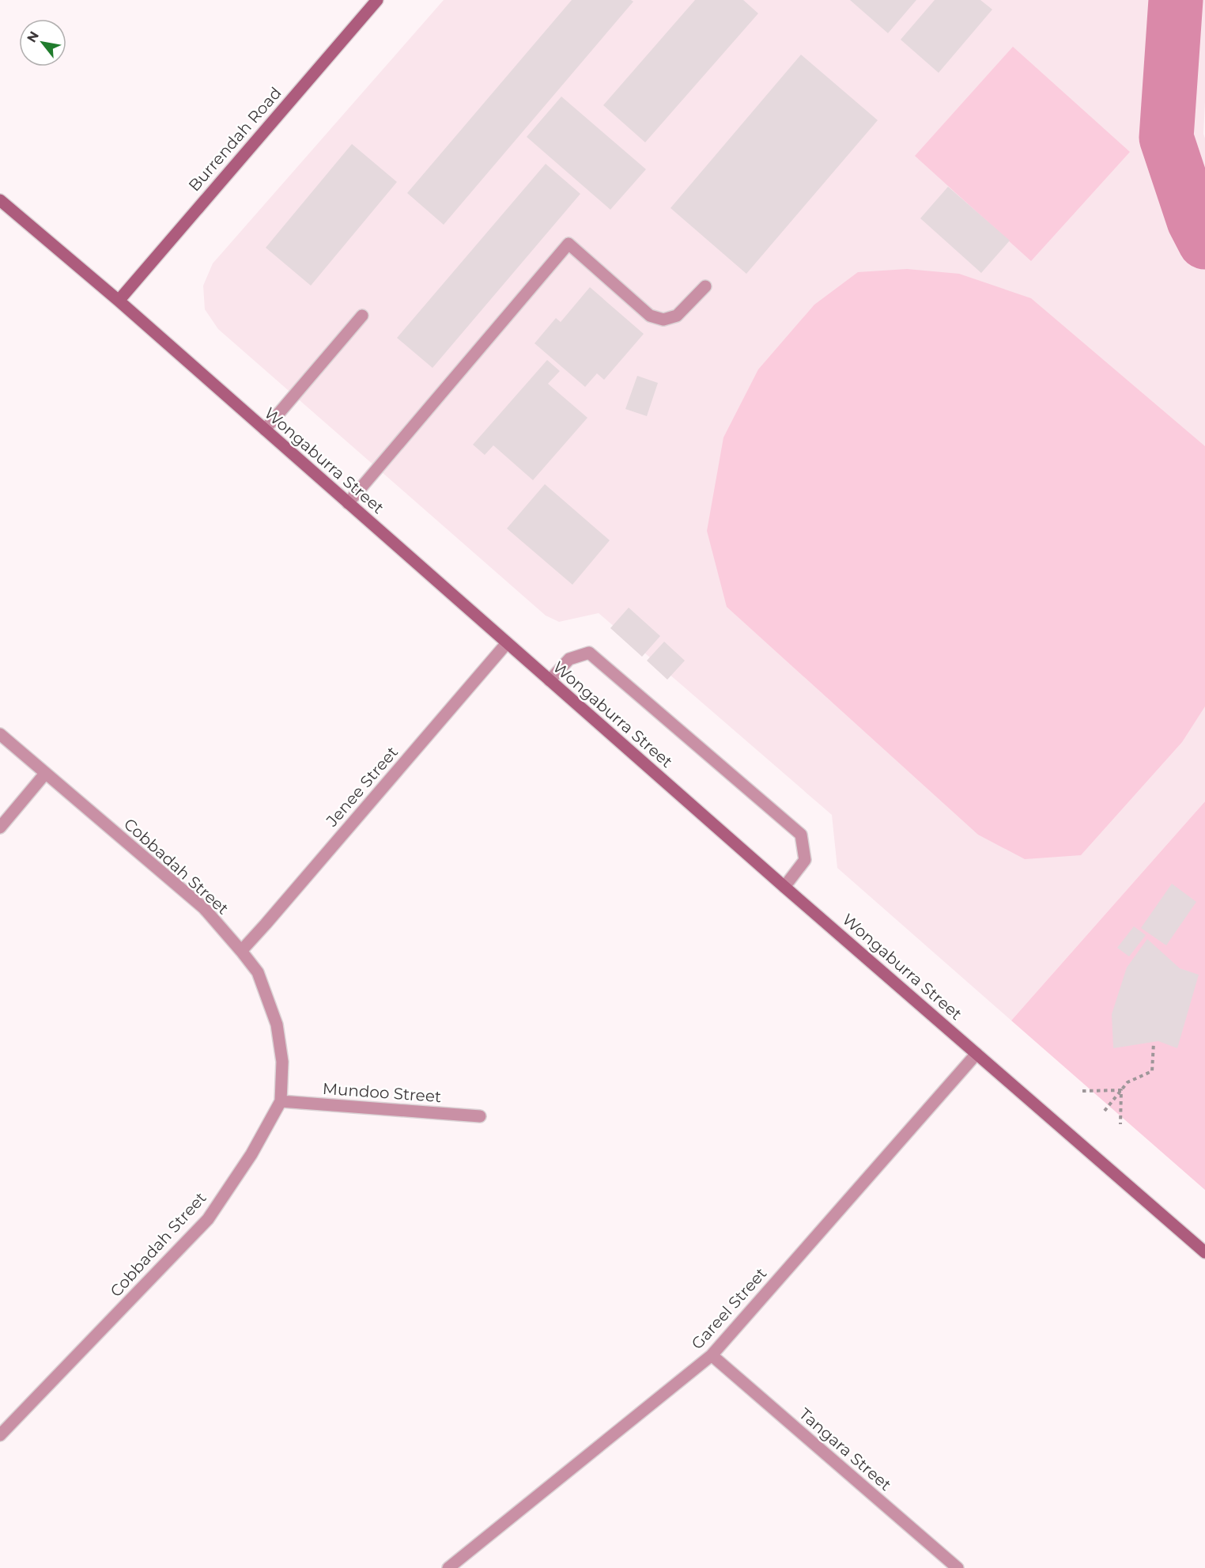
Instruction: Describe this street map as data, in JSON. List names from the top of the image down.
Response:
{
  "streets": {
    "street": [
      "Burrendah Road",
      "Wongaburra Street",
      "Jenee Street",
      "Cobbadah Street",
      "Mundoo Street",
      "Gareel Street",
      "Tangara Street"
    ]
  },
  "crossings": [
    ["Burrendah Road", "Wongaburra Street"],
    ["Wongaburra Street", "Jenee Street"],
    ["Wongaburra Street", "Gareel Street"],
    ["Jenee Street", "Cobbadah Street"],
    ["Cobbadah Street", "Mundoo Street"],
    ["Gareel Street", "Tangara Street"]
  ],
  "north": "top left"
}
